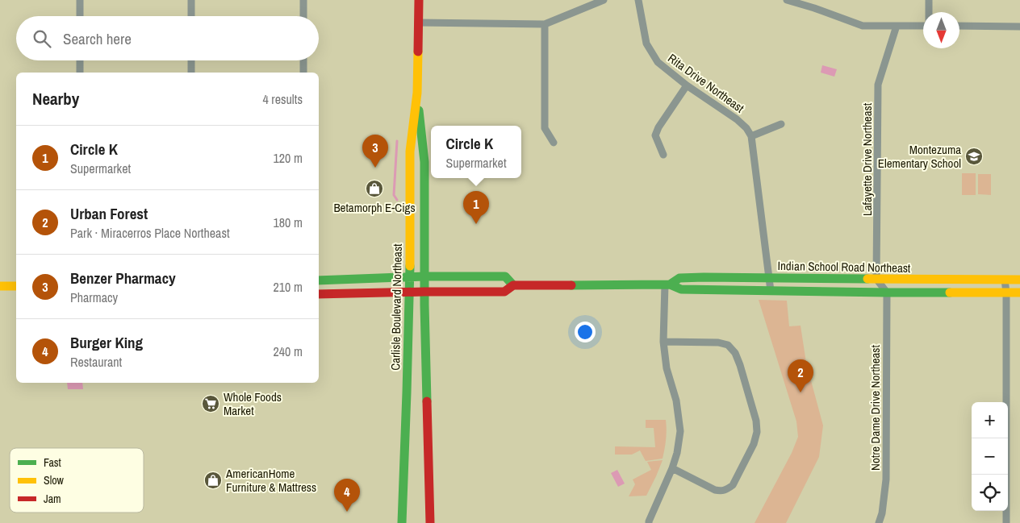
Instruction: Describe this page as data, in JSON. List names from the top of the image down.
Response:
{
  "streets": {
    "street": [
      "Rita Drive Northeast",
      "Lafayette Drive Northeast",
      "Indian School Road Northeast",
      "Carlisle Boulevard Northeast",
      "Notre Dame Drive Northeast"
    ]
  },
  "crossings": [
    ["Lafayette Drive Northeast", "Indian School Road Northeast"],
    ["Indian School Road Northeast", "Carlisle Boulevard Northeast"],
    ["Indian School Road Northeast", "Notre Dame Drive Northeast"]
  ],
  "places": {
    "school or university": ["Montezuma Elementary School"],
    "shop": ["Betamorph E-Cigs", "AmericanHome Furniture & Mattress"],
    "supermarket": ["Whole Foods Market"]
  },
  "legend": ["Fast", "Slow", "Jam"],
  "north": "bottom",
  "page": {
    "search": "Search here",
    "heading": ["Nearby", "4 results"],
    "list": [
      {
        "mark": "1",
        "name": "Circle K",
        "note": "Supermarket",
        "value": "120 m"
      },
      {
        "mark": "2",
        "name": "Urban Forest",
        "note": "Park · Miracerros Place Northeast",
        "value": "180 m"
      },
      {
        "mark": "3",
        "name": "Benzer Pharmacy",
        "note": "Pharmacy",
        "value": "210 m"
      },
      {
        "mark": "4",
        "name": "Burger King",
        "note": "Restaurant",
        "value": "240 m"
      }
    ],
    "popup": ["Circle K", "Supermarket"],
    "pins": [
      "3",
      "1",
      "2",
      "4"
    ],
    "map_buttons": ["+", "−"]
  }
}
